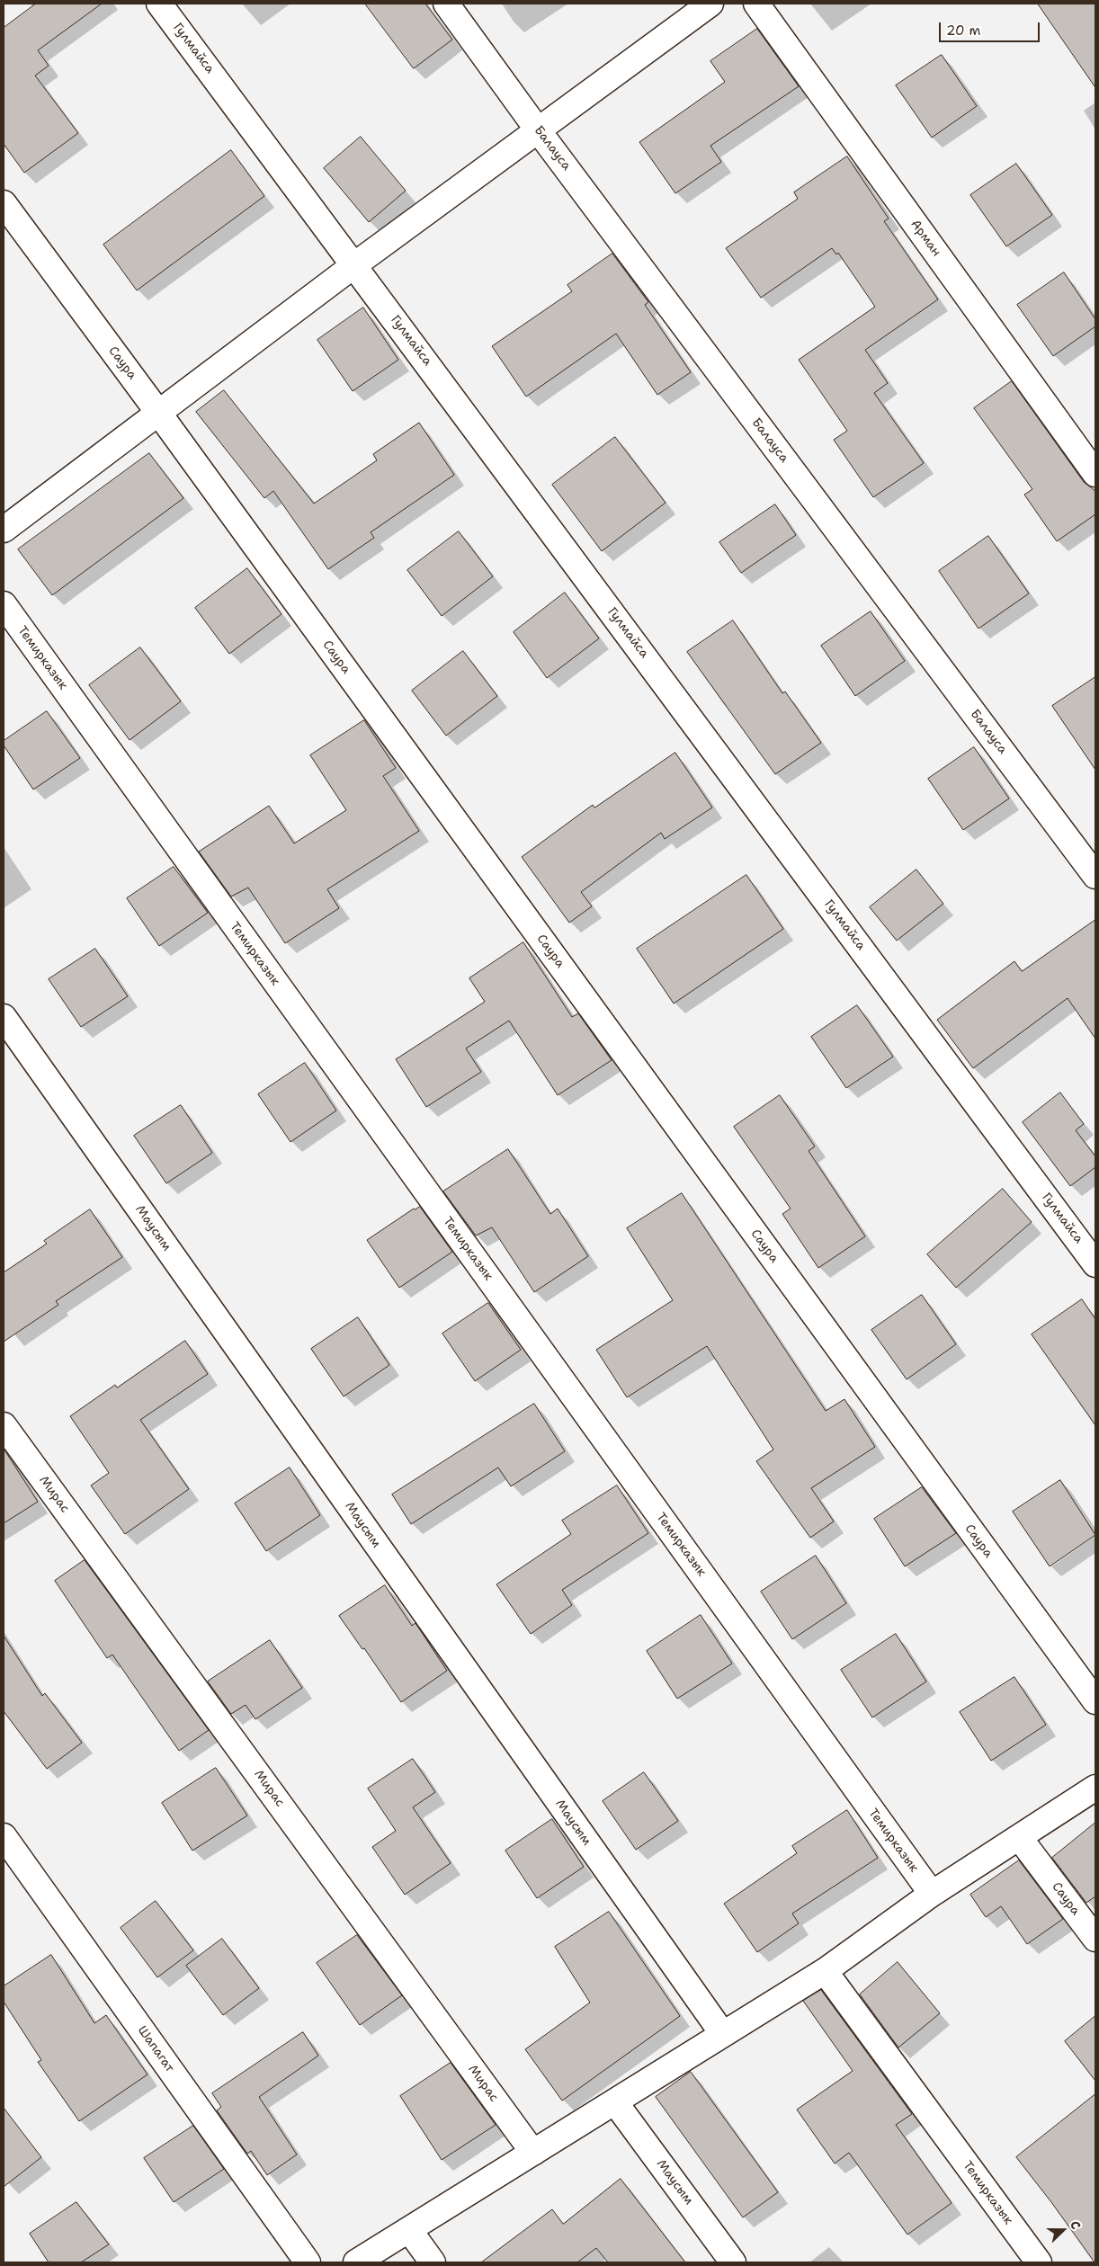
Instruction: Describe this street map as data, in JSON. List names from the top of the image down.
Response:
{
  "streets": {
    "street": [
      "Гулмайса",
      "Балауса",
      "Арман",
      "Саура",
      "Темирказык",
      "Маусым",
      "Мирас",
      "Шапагат"
    ]
  },
  "scale_bar": "20 m",
  "north": "right"
}
